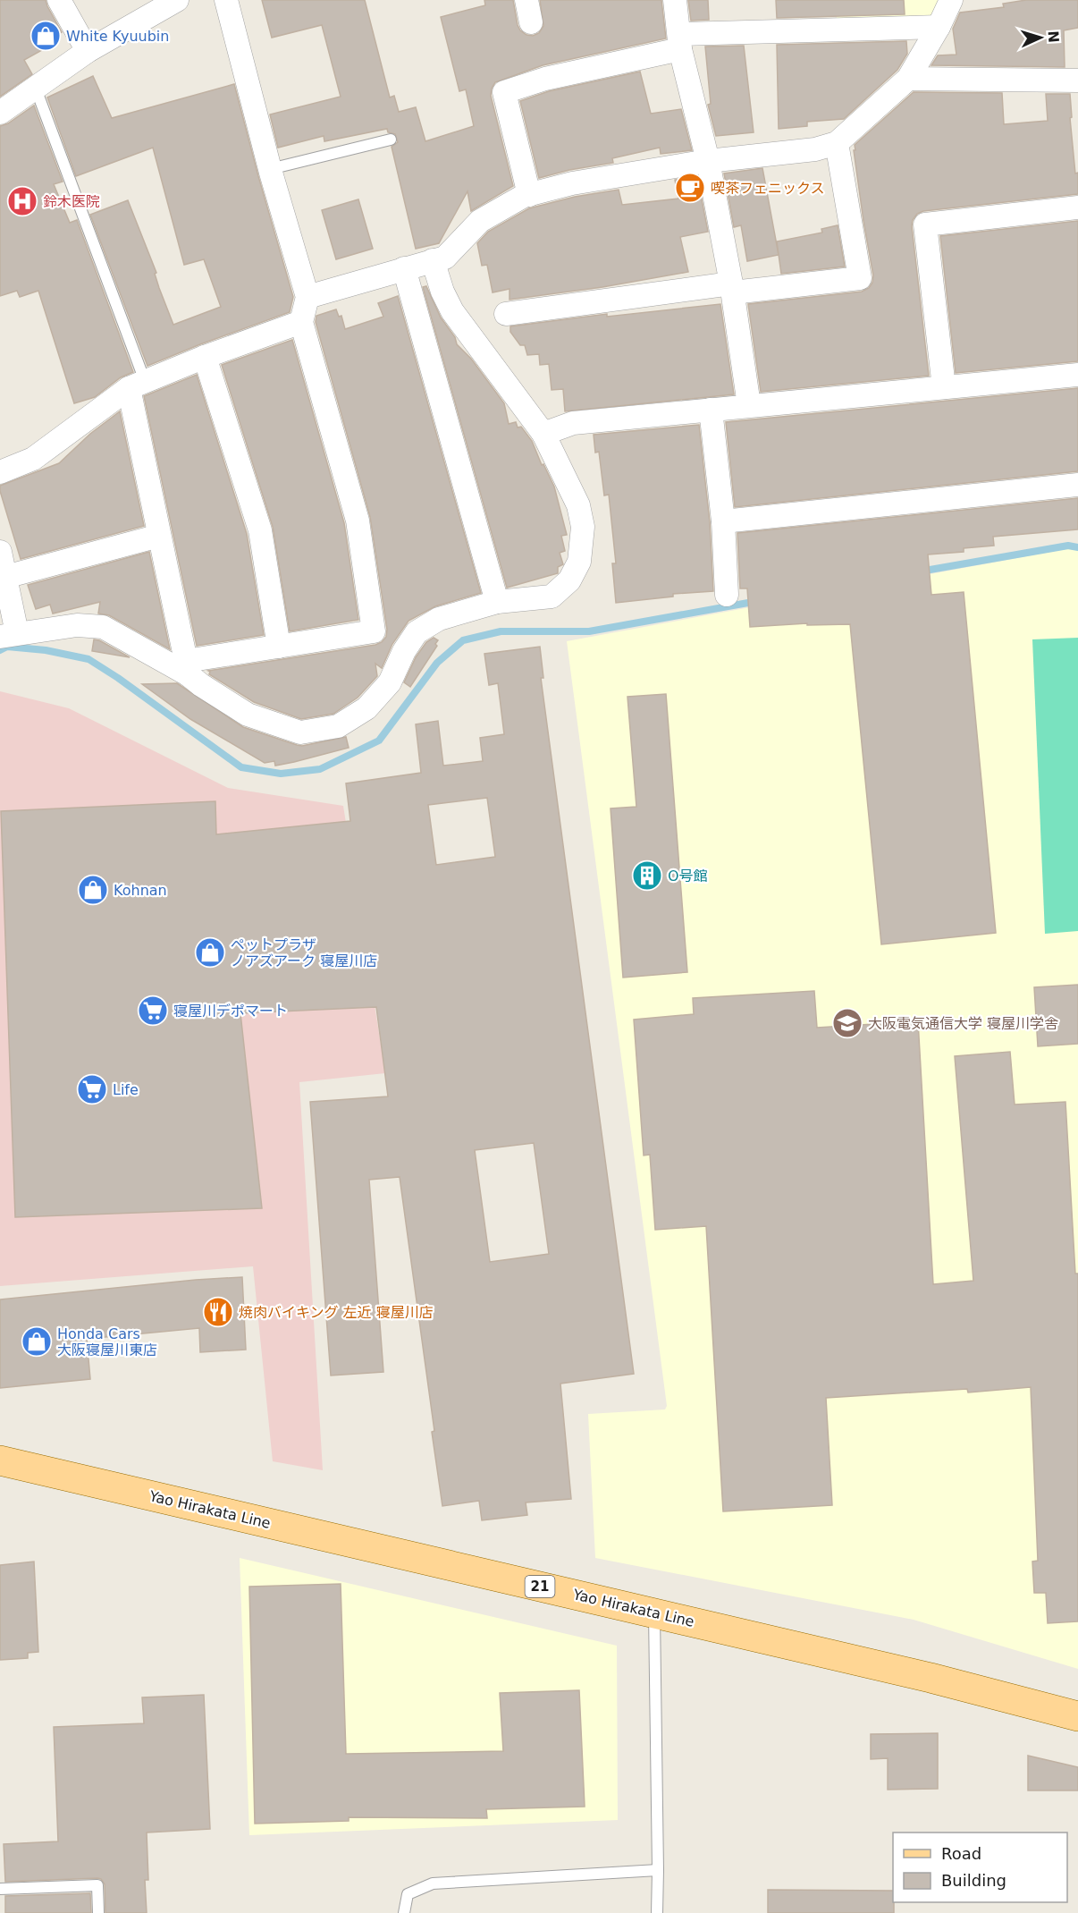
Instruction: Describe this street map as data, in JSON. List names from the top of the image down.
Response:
{
  "streets": {
    "main road": ["Yao Hirakata Line", "21"]
  },
  "places": {
    "shop": [
      "White Kyuubin",
      "Kohnan",
      "ペットプラザ ノアズアーク 寝屋川店",
      "Honda Cars 大阪寝屋川東店"
    ],
    "cafe": ["喫茶フェニックス"],
    "hospital": ["鈴木医院"],
    "building": ["O号館"],
    "supermarket": ["寝屋川デポマート", "Life"],
    "school or university": ["大阪電気通信大学 寝屋川学舎"],
    "restaurant": ["焼肉バイキング 左近 寝屋川店"]
  },
  "legend": ["Road", "Building"],
  "north": "right"
}
